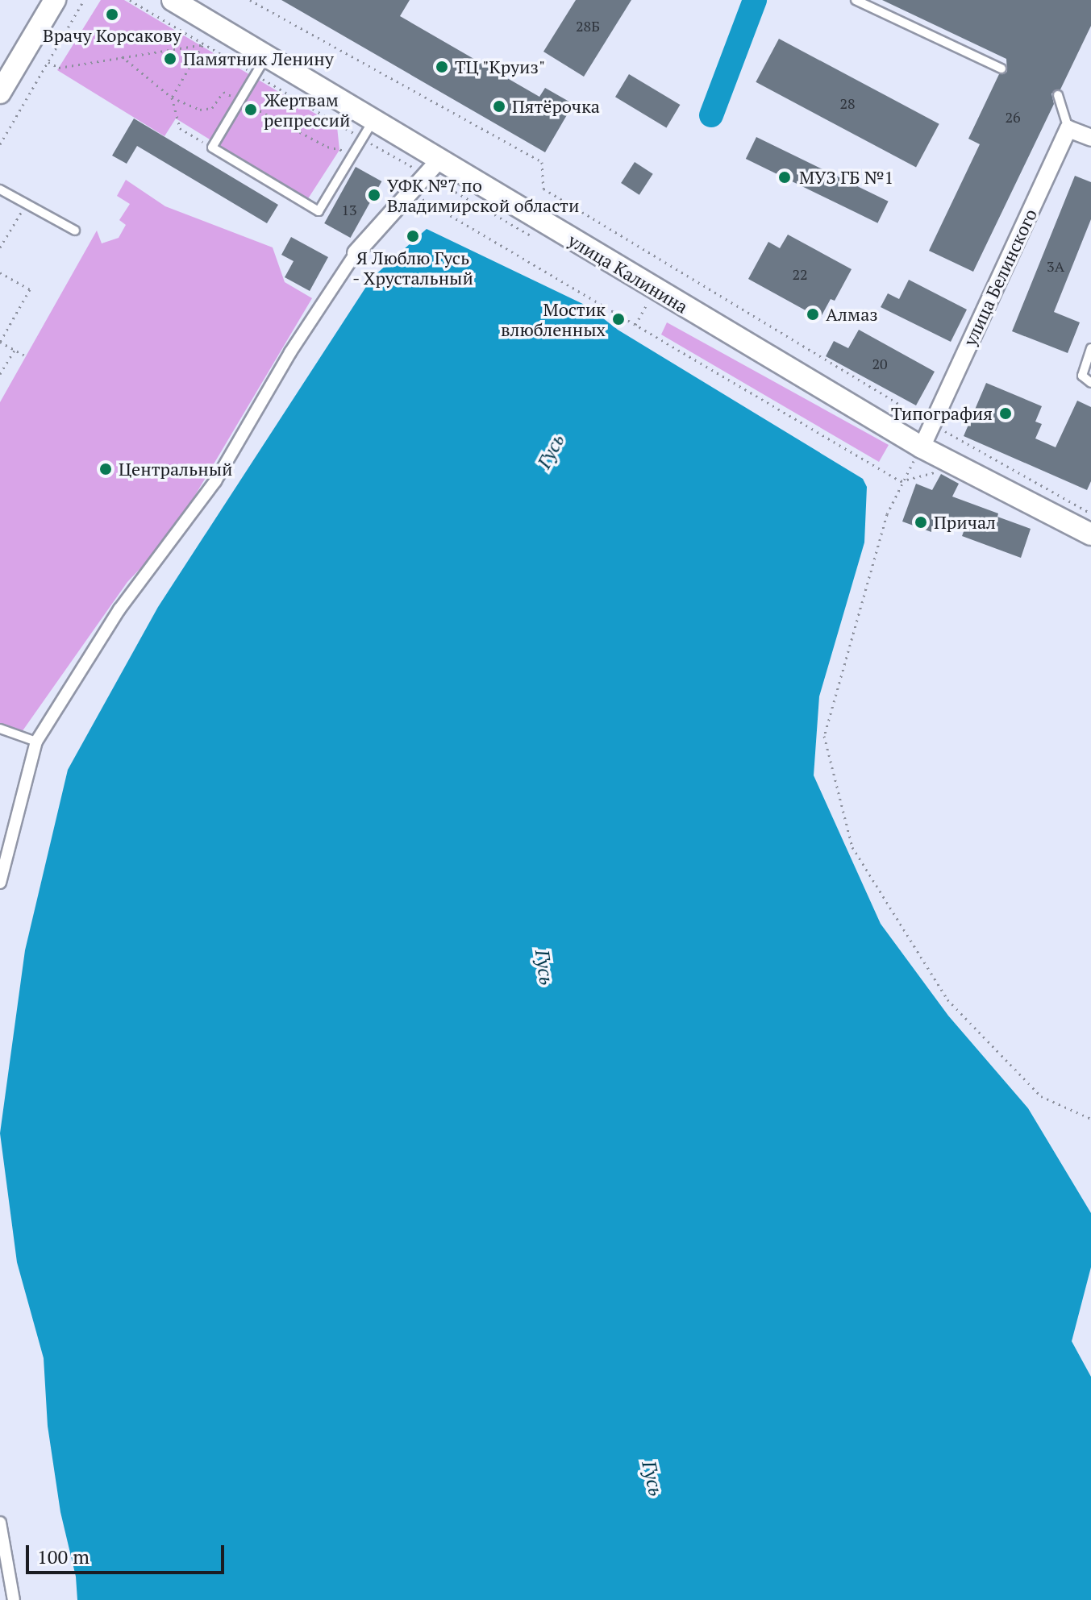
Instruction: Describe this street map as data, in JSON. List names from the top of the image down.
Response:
{
  "streets": {
    "main road": ["улица Калинина"],
    "street": ["улица Белинского"]
  },
  "crossings": [
    ["улица Калинина", "улица Белинского"]
  ],
  "water": ["Гусь"],
  "places": [
    "Врачу Корсакову",
    "Памятник Ленину",
    "ТЦ \"Круиз\"",
    "Пятёрочка",
    "Жертвам репрессий",
    "МУЗ ГБ №1",
    "УФК №7 по Владимирской области",
    "Я Люблю Гусь - Хрустальный",
    "Алмаз",
    "Мостик влюбленных",
    "Типография",
    "Центральный",
    "Причал"
  ],
  "house_numbers": [
    "28Б",
    "28",
    "26",
    "13",
    "3А",
    "22",
    "20"
  ],
  "scale_bar": "100 m"
}
